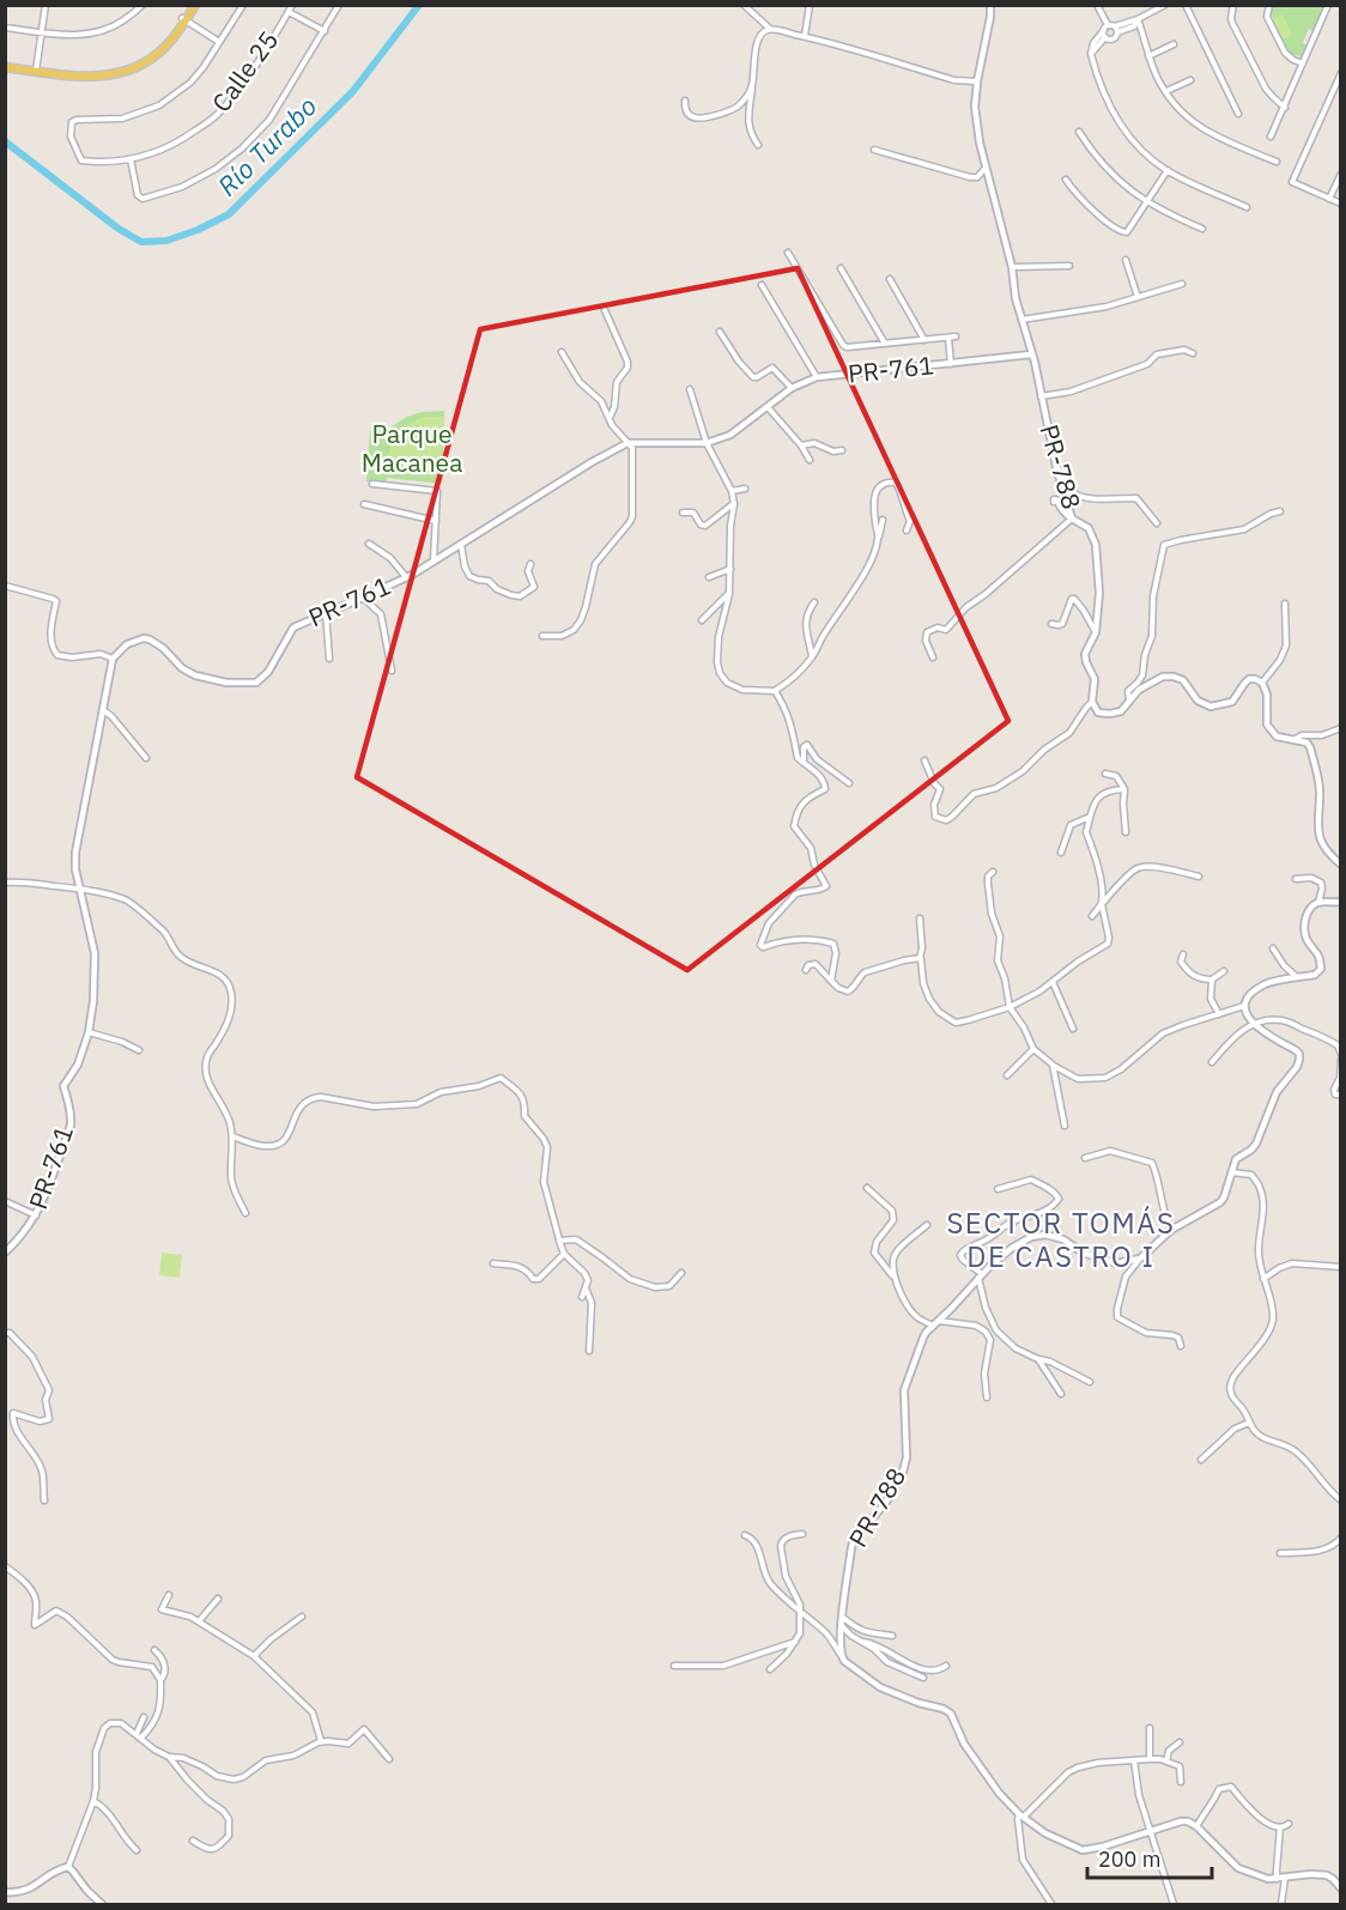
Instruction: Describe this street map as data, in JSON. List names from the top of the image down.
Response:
{
  "streets": {
    "street": ["Calle 25", "PR-761", "PR-788"]
  },
  "crossings": [
    ["PR-761", "PR-788"]
  ],
  "districts": ["SECTOR TOMÁS DE CASTRO I"],
  "water": ["Río Turabo"],
  "parks": ["Parque Macanea"],
  "scale_bar": "200 m"
}
